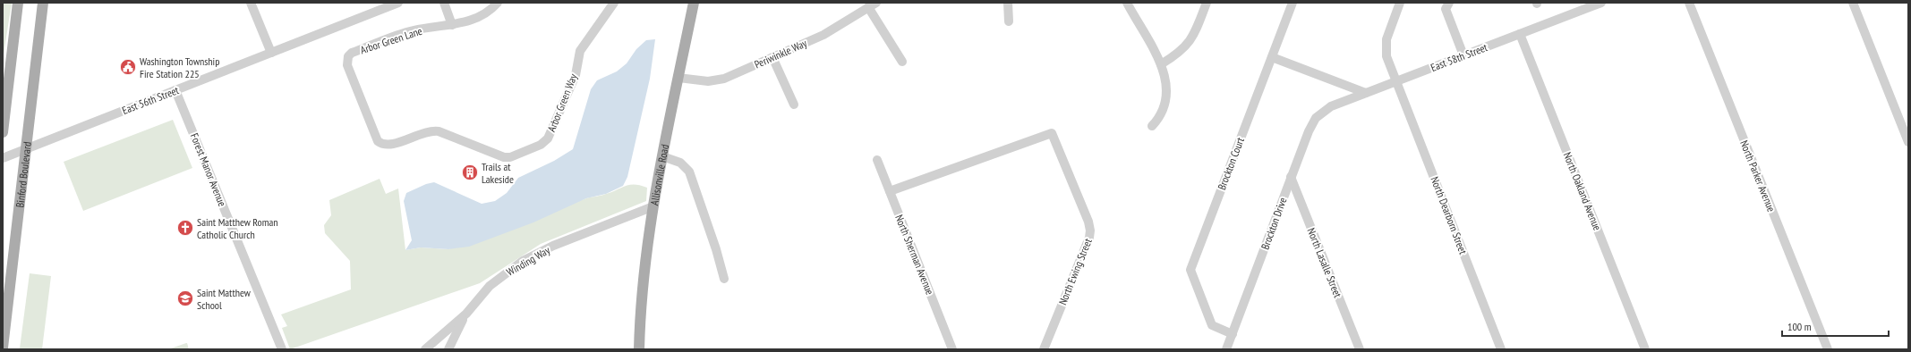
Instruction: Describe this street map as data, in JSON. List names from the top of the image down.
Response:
{
  "streets": {
    "main road": ["Binford Boulevard", "Allisonville Road"],
    "street": [
      "Arbor Green Lane",
      "Periwinkle Way",
      "East 58th Street",
      "East 56th Street",
      "Arbor Green Way",
      "Brockton Court",
      "Forest Manor Avenue",
      "North Parker Avenue",
      "North Oakland Avenue",
      "North Dearborn Street",
      "Brockton Drive",
      "North Sherman Avenue",
      "Winding Way",
      "North Lasalle Street",
      "North Ewing Street"
    ]
  },
  "crossings": [
    ["Arbor Green Lane", "Arbor Green Way"],
    ["Periwinkle Way", "Allisonville Road"],
    ["East 58th Street", "North Oakland Avenue"],
    ["East 58th Street", "North Dearborn Street"],
    ["East 58th Street", "Brockton Drive"],
    ["East 56th Street", "Forest Manor Avenue"],
    ["East 56th Street", "Binford Boulevard"],
    ["Brockton Court", "Brockton Drive"],
    ["Allisonville Road", "Winding Way"],
    ["Brockton Drive", "North Lasalle Street"],
    ["North Sherman Avenue", "North Ewing Street"]
  ],
  "places": {
    "public building": ["Washington Township Fire Station 225"],
    "building": ["Trails at Lakeside"],
    "church": ["Saint Matthew Roman Catholic Church"],
    "school or university": ["Saint Matthew School"]
  },
  "scale_bar": "100 m"
}
